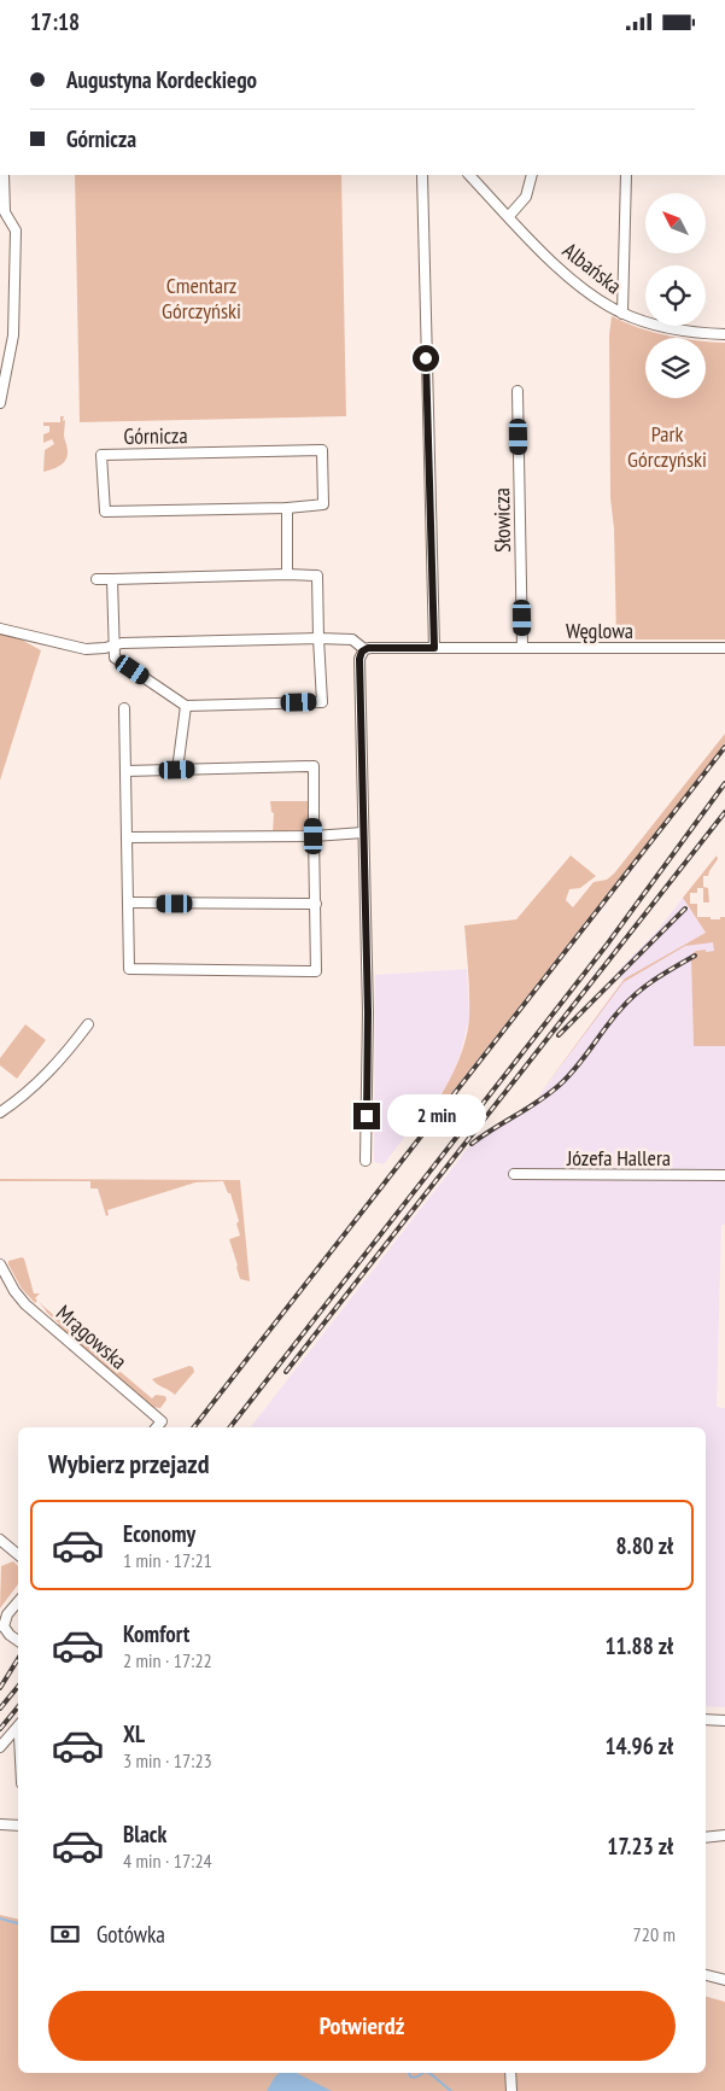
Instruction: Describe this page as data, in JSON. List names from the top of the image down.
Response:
{
  "streets": {
    "street": [
      "Albańska",
      "Górnicza",
      "Słowicza",
      "Węglowa",
      "Józefa Hallera",
      "Mrągowska"
    ]
  },
  "crossings": [
    ["Słowicza", "Węglowa"]
  ],
  "parks": ["Cmentarz Górczyński", "Park Górczyński"],
  "north": "top left",
  "page": {
    "status": "17:18",
    "banner": ["Augustyna Kordeckiego", "Górnicza"],
    "bubble": "2 min",
    "heading": "Wybierz przejazd",
    "list": [
      {
        "name": "Economy",
        "note": "1 min · 17:21",
        "value": "8.80 zł"
      },
      {
        "name": "Komfort",
        "note": "2 min · 17:22",
        "value": "11.88 zł"
      },
      {
        "name": "XL",
        "note": "3 min · 17:23",
        "value": "14.96 zł"
      },
      {
        "name": "Black",
        "note": "4 min · 17:24",
        "value": "17.23 zł"
      }
    ],
    "pay": ["Gotówka", "720 m"],
    "buttons": "Potwierdź"
  }
}
